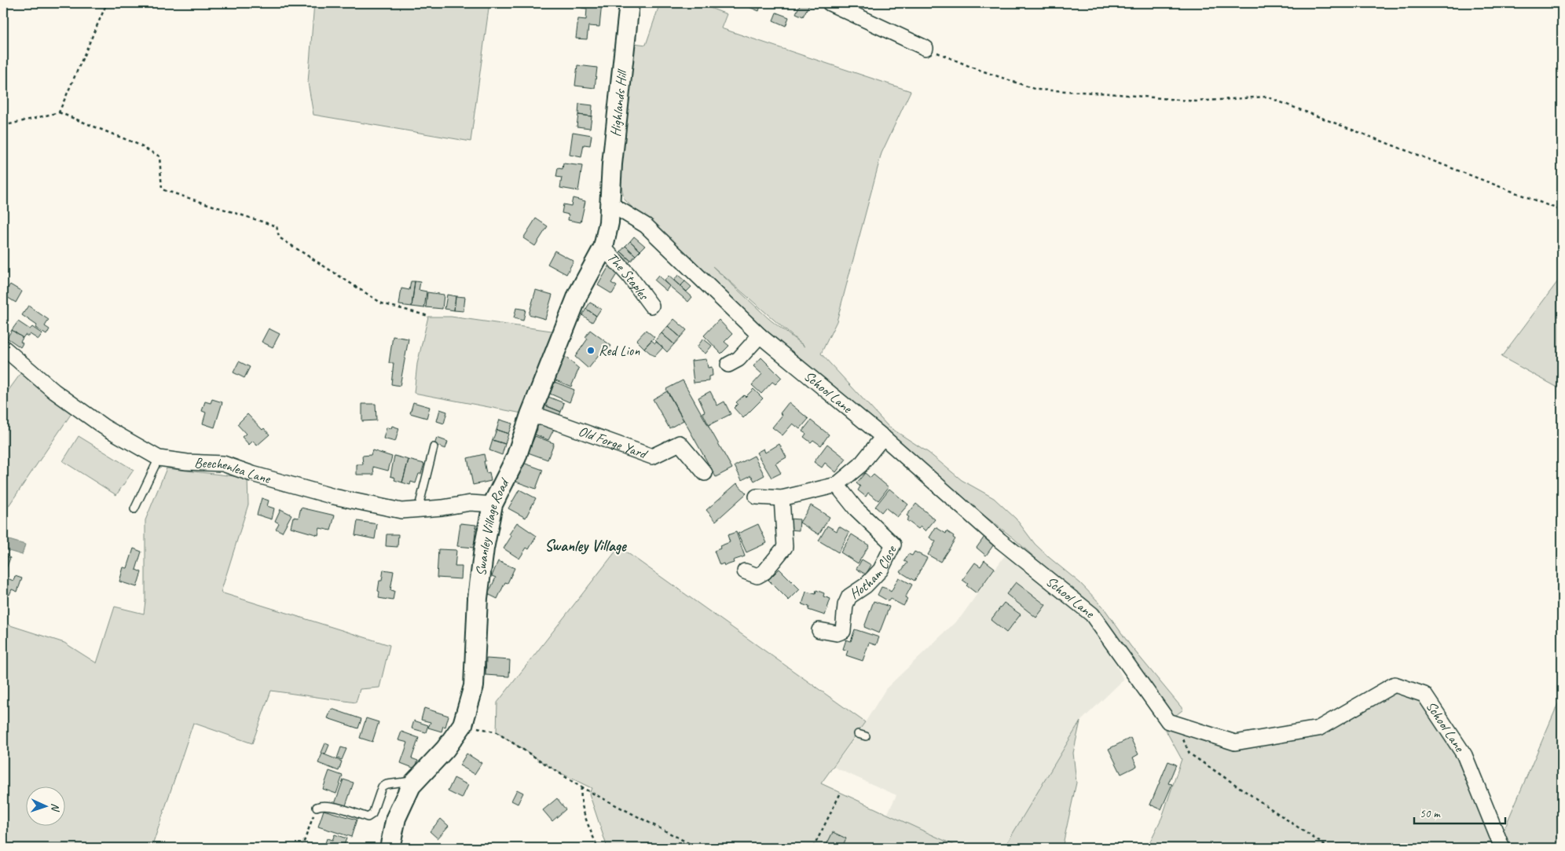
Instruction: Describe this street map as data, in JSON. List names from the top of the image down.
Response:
{
  "streets": {
    "street": [
      "Highlands Hill",
      "The Staples",
      "School Lane",
      "Old Forge Yard",
      "Beechenlea Lane",
      "Swanley Village Road",
      "Hotham Close"
    ]
  },
  "crossings": [
    ["Highlands Hill", "School Lane"],
    ["Highlands Hill", "Swanley Village Road"],
    ["The Staples", "Swanley Village Road"],
    ["School Lane", "Swanley Village Road"],
    ["Old Forge Yard", "Swanley Village Road"],
    ["Beechenlea Lane", "Swanley Village Road"]
  ],
  "districts": ["Swanley Village"],
  "places": ["Red Lion"],
  "scale_bar": "50 m",
  "north": "right"
}
